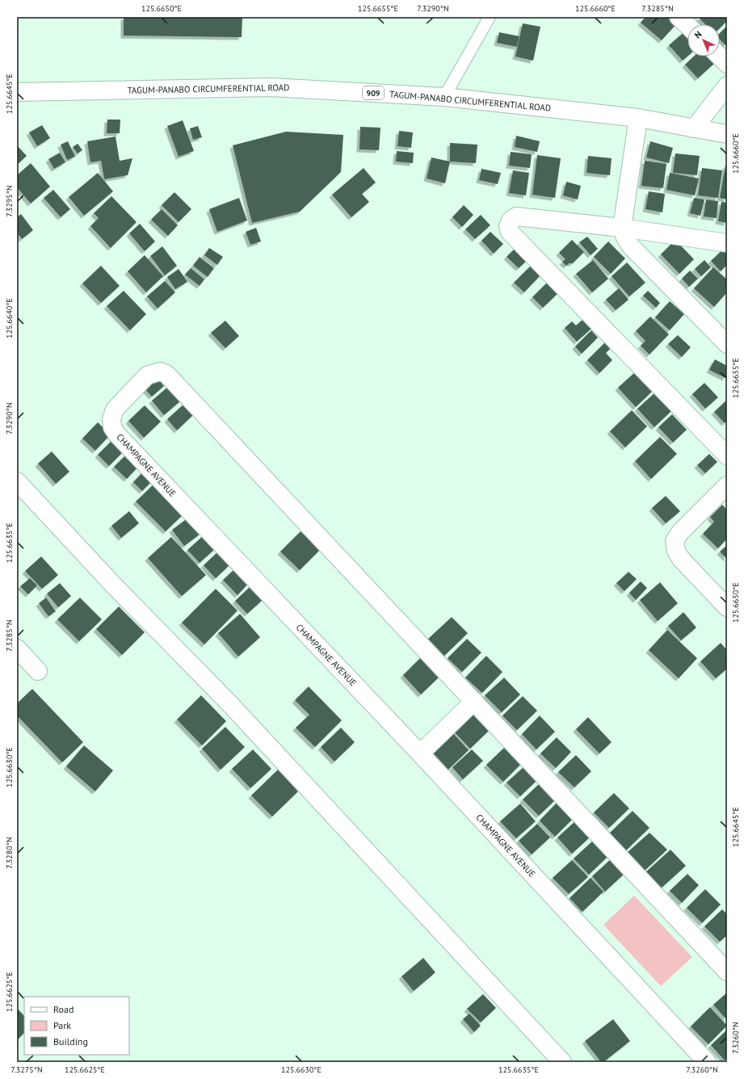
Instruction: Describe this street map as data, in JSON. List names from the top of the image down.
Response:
{
  "streets": {
    "street": ["TAGUM-PANABO CIRCUMFERENTIAL ROAD", "909", "CHAMPAGNE AVENUE"]
  },
  "legend": ["Road", "Park", "Building"],
  "north": "top left",
  "coordinates": [
    "125.6650°E",
    "125.6655°E",
    "7.3290°N",
    "125.6660°E",
    "7.3285°N",
    "125.6645°E",
    "7.3295°N",
    "125.6640°E",
    "125.6635°E",
    "125.6630°E",
    "7.3280°N",
    "125.6625°E",
    "7.3260°N",
    "7.3275°N"
  ]
}
